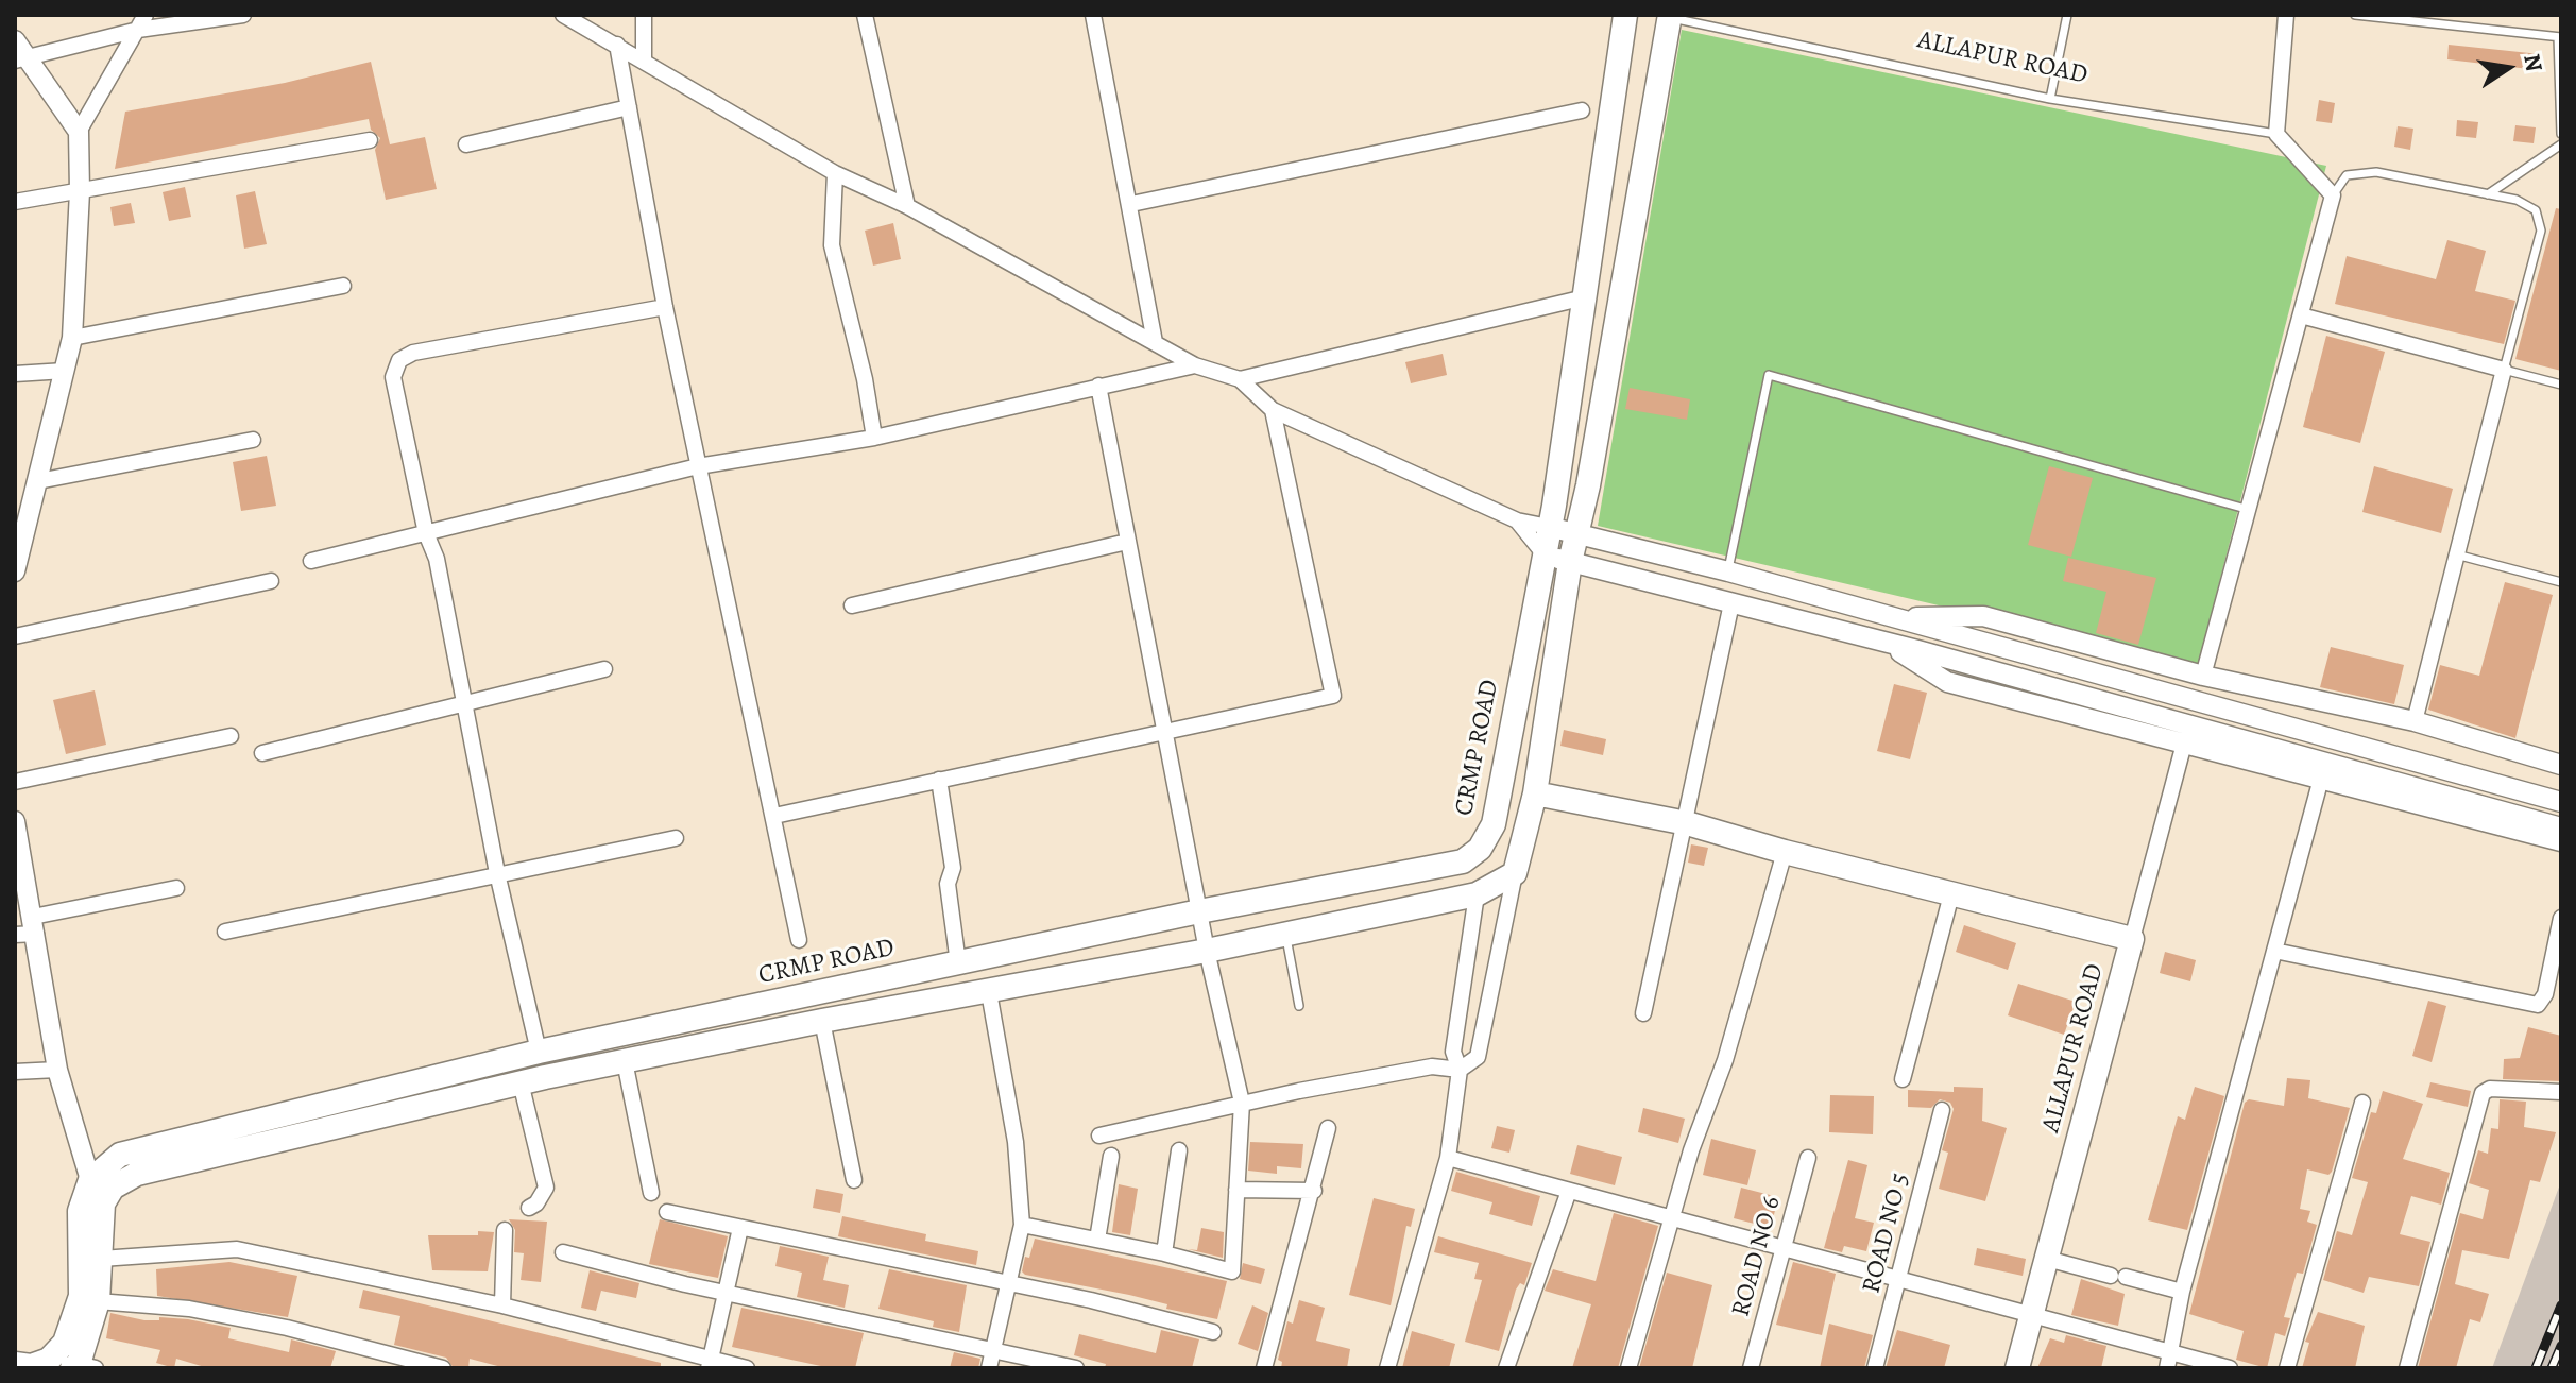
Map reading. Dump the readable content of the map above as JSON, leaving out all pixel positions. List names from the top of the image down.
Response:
{
  "streets": {
    "main road": ["ALLAPUR ROAD", "CRMP ROAD"],
    "street": ["ROAD NO 5", "ROAD NO 6"]
  },
  "north": "right"
}
